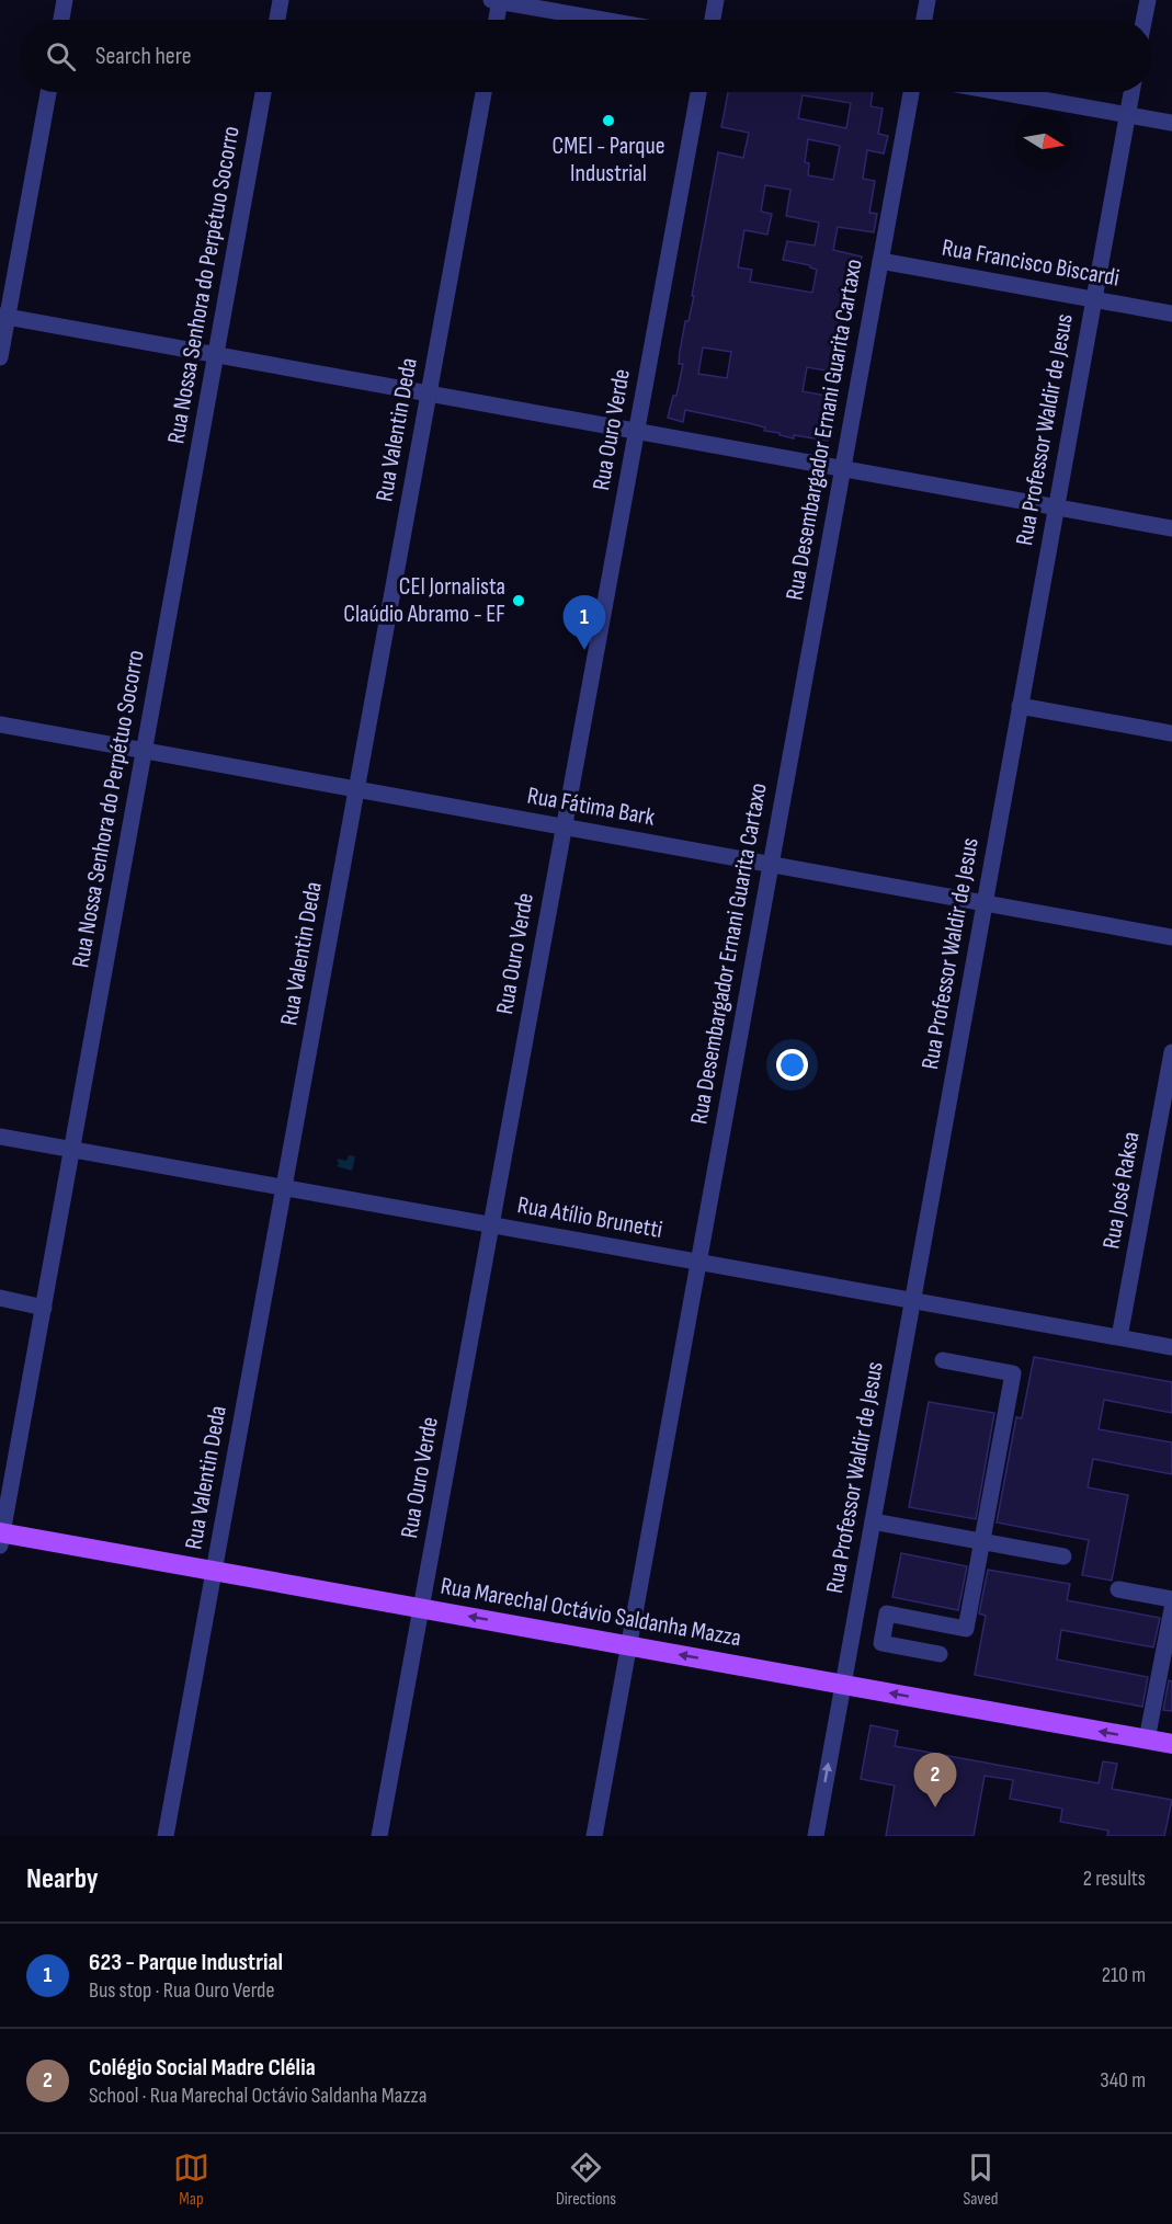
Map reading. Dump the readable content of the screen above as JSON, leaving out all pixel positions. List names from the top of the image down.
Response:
{
  "streets": {
    "main road": ["Rua Marechal Octávio Saldanha Mazza"],
    "street": [
      "Rua Francisco Biscardi",
      "Rua Nossa Senhora do Perpétuo Socorro",
      "Rua Valentin Deda",
      "Rua Ouro Verde",
      "Rua Desembargador Ernani Guarita Cartaxo",
      "Rua Professor Waldir de Jesus",
      "Rua Fátima Bark",
      "Rua José Raksa",
      "Rua Atílio Brunetti"
    ]
  },
  "crossings": [
    ["Rua Francisco Biscardi", "Rua Desembargador Ernani Guarita Cartaxo"],
    ["Rua Francisco Biscardi", "Rua Professor Waldir de Jesus"],
    ["Rua Nossa Senhora do Perpétuo Socorro", "Rua Fátima Bark"],
    ["Rua Nossa Senhora do Perpétuo Socorro", "Rua Atílio Brunetti"],
    ["Rua Nossa Senhora do Perpétuo Socorro", "Rua Marechal Octávio Saldanha Mazza"],
    ["Rua Valentin Deda", "Rua Fátima Bark"],
    ["Rua Valentin Deda", "Rua Atílio Brunetti"],
    ["Rua Valentin Deda", "Rua Marechal Octávio Saldanha Mazza"],
    ["Rua Ouro Verde", "Rua Fátima Bark"],
    ["Rua Ouro Verde", "Rua Atílio Brunetti"],
    ["Rua Ouro Verde", "Rua Marechal Octávio Saldanha Mazza"],
    ["Rua Desembargador Ernani Guarita Cartaxo", "Rua Fátima Bark"],
    ["Rua Desembargador Ernani Guarita Cartaxo", "Rua Atílio Brunetti"],
    ["Rua Desembargador Ernani Guarita Cartaxo", "Rua Marechal Octávio Saldanha Mazza"],
    ["Rua Professor Waldir de Jesus", "Rua Fátima Bark"],
    ["Rua Professor Waldir de Jesus", "Rua Atílio Brunetti"],
    ["Rua Professor Waldir de Jesus", "Rua Marechal Octávio Saldanha Mazza"],
    ["Rua José Raksa", "Rua Atílio Brunetti"]
  ],
  "one_way": ["Rua Marechal Octávio Saldanha Mazza"],
  "places": ["CMEI - Parque Industrial", "CEI Jornalista Claúdio Abramo - EF"],
  "north": "right",
  "page": {
    "search": "Search here",
    "pins": ["1", "2"],
    "heading": ["Nearby", "2 results"],
    "list": [
      {
        "mark": "1",
        "name": "623 - Parque Industrial",
        "note": "Bus stop · Rua Ouro Verde",
        "value": "210 m"
      },
      {
        "mark": "2",
        "name": "Colégio Social Madre Clélia",
        "note": "School · Rua Marechal Octávio Saldanha Mazza",
        "value": "340 m"
      }
    ],
    "nav": ["Map", "Directions", "Saved"]
  }
}
